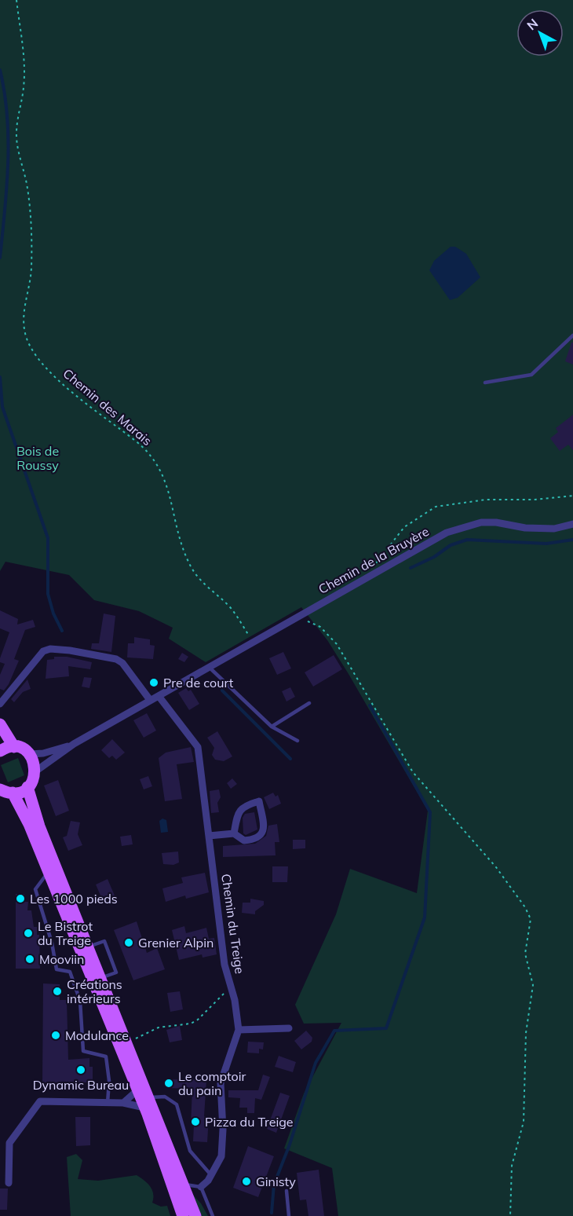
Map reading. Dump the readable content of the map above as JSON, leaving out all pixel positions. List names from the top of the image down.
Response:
{
  "streets": {
    "street": ["Chemin de la Bruyère", "Chemin du Treige"],
    "path": ["Chemin des Marais"]
  },
  "crossings": [
    ["Chemin des Marais", "Chemin de la Bruyère"],
    ["Chemin de la Bruyère", "Chemin du Treige"]
  ],
  "parks": ["Bois de Roussy"],
  "places": [
    "Pre de court",
    "Les 1000 pieds",
    "Le Bistrot du Treige",
    "Grenier Alpin",
    "Mooviin",
    "Créations intérieurs",
    "Modulance",
    "Dynamic Bureau",
    "Le comptoir du pain",
    "Pizza du Treige",
    "Ginisty"
  ],
  "north": "top left"
}
